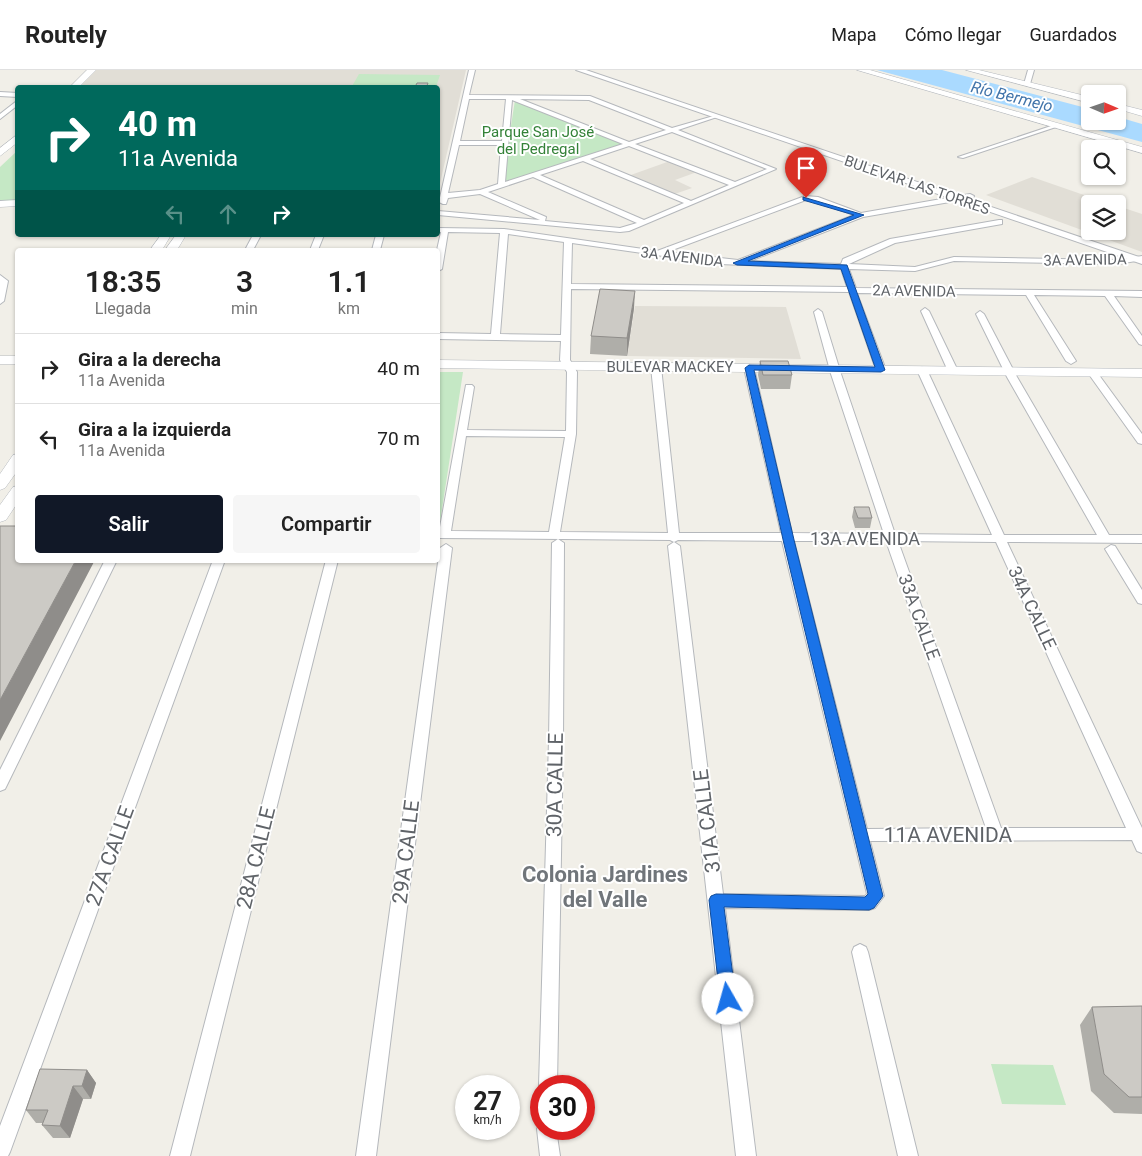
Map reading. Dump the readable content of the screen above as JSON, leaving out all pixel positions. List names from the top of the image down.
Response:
{
  "streets": {
    "main road": ["BULEVAR MACKEY"],
    "street": [
      "BULEVAR LAS TORRES",
      "3A AVENIDA",
      "2A AVENIDA",
      "13A AVENIDA",
      "34A CALLE",
      "33A CALLE",
      "30A CALLE",
      "31A CALLE",
      "11A AVENIDA",
      "29A CALLE",
      "27A CALLE",
      "28A CALLE"
    ]
  },
  "crossings": [
    ["BULEVAR LAS TORRES", "3A AVENIDA"],
    ["3A AVENIDA", "30A CALLE"],
    ["2A AVENIDA", "30A CALLE"],
    ["BULEVAR MACKEY", "34A CALLE"],
    ["BULEVAR MACKEY", "33A CALLE"],
    ["BULEVAR MACKEY", "30A CALLE"],
    ["BULEVAR MACKEY", "31A CALLE"],
    ["13A AVENIDA", "34A CALLE"],
    ["13A AVENIDA", "33A CALLE"],
    ["13A AVENIDA", "30A CALLE"],
    ["13A AVENIDA", "31A CALLE"],
    ["13A AVENIDA", "29A CALLE"],
    ["34A CALLE", "11A AVENIDA"],
    ["33A CALLE", "11A AVENIDA"],
    ["31A CALLE", "11A AVENIDA"]
  ],
  "districts": ["Colonia Jardines del Valle"],
  "water": ["Río Bermejo"],
  "parks": ["Parque San José del Pedregal"],
  "north": "right",
  "page": {
    "header": "Routely",
    "nav": ["Mapa", "Cómo llegar", "Guardados"],
    "turn": ["40 m", "11a Avenida"],
    "eta": [
      "18:35",
      "Llegada",
      "3",
      "min",
      "1.1",
      "km"
    ],
    "list": [
      {
        "name": "Gira a la derecha",
        "note": "11a Avenida",
        "value": "40 m"
      },
      {
        "name": "Gira a la izquierda",
        "note": "11a Avenida",
        "value": "70 m"
      }
    ],
    "buttons": ["Salir", "Compartir"],
    "speed": "27 km/h",
    "limit": "30"
  }
}
